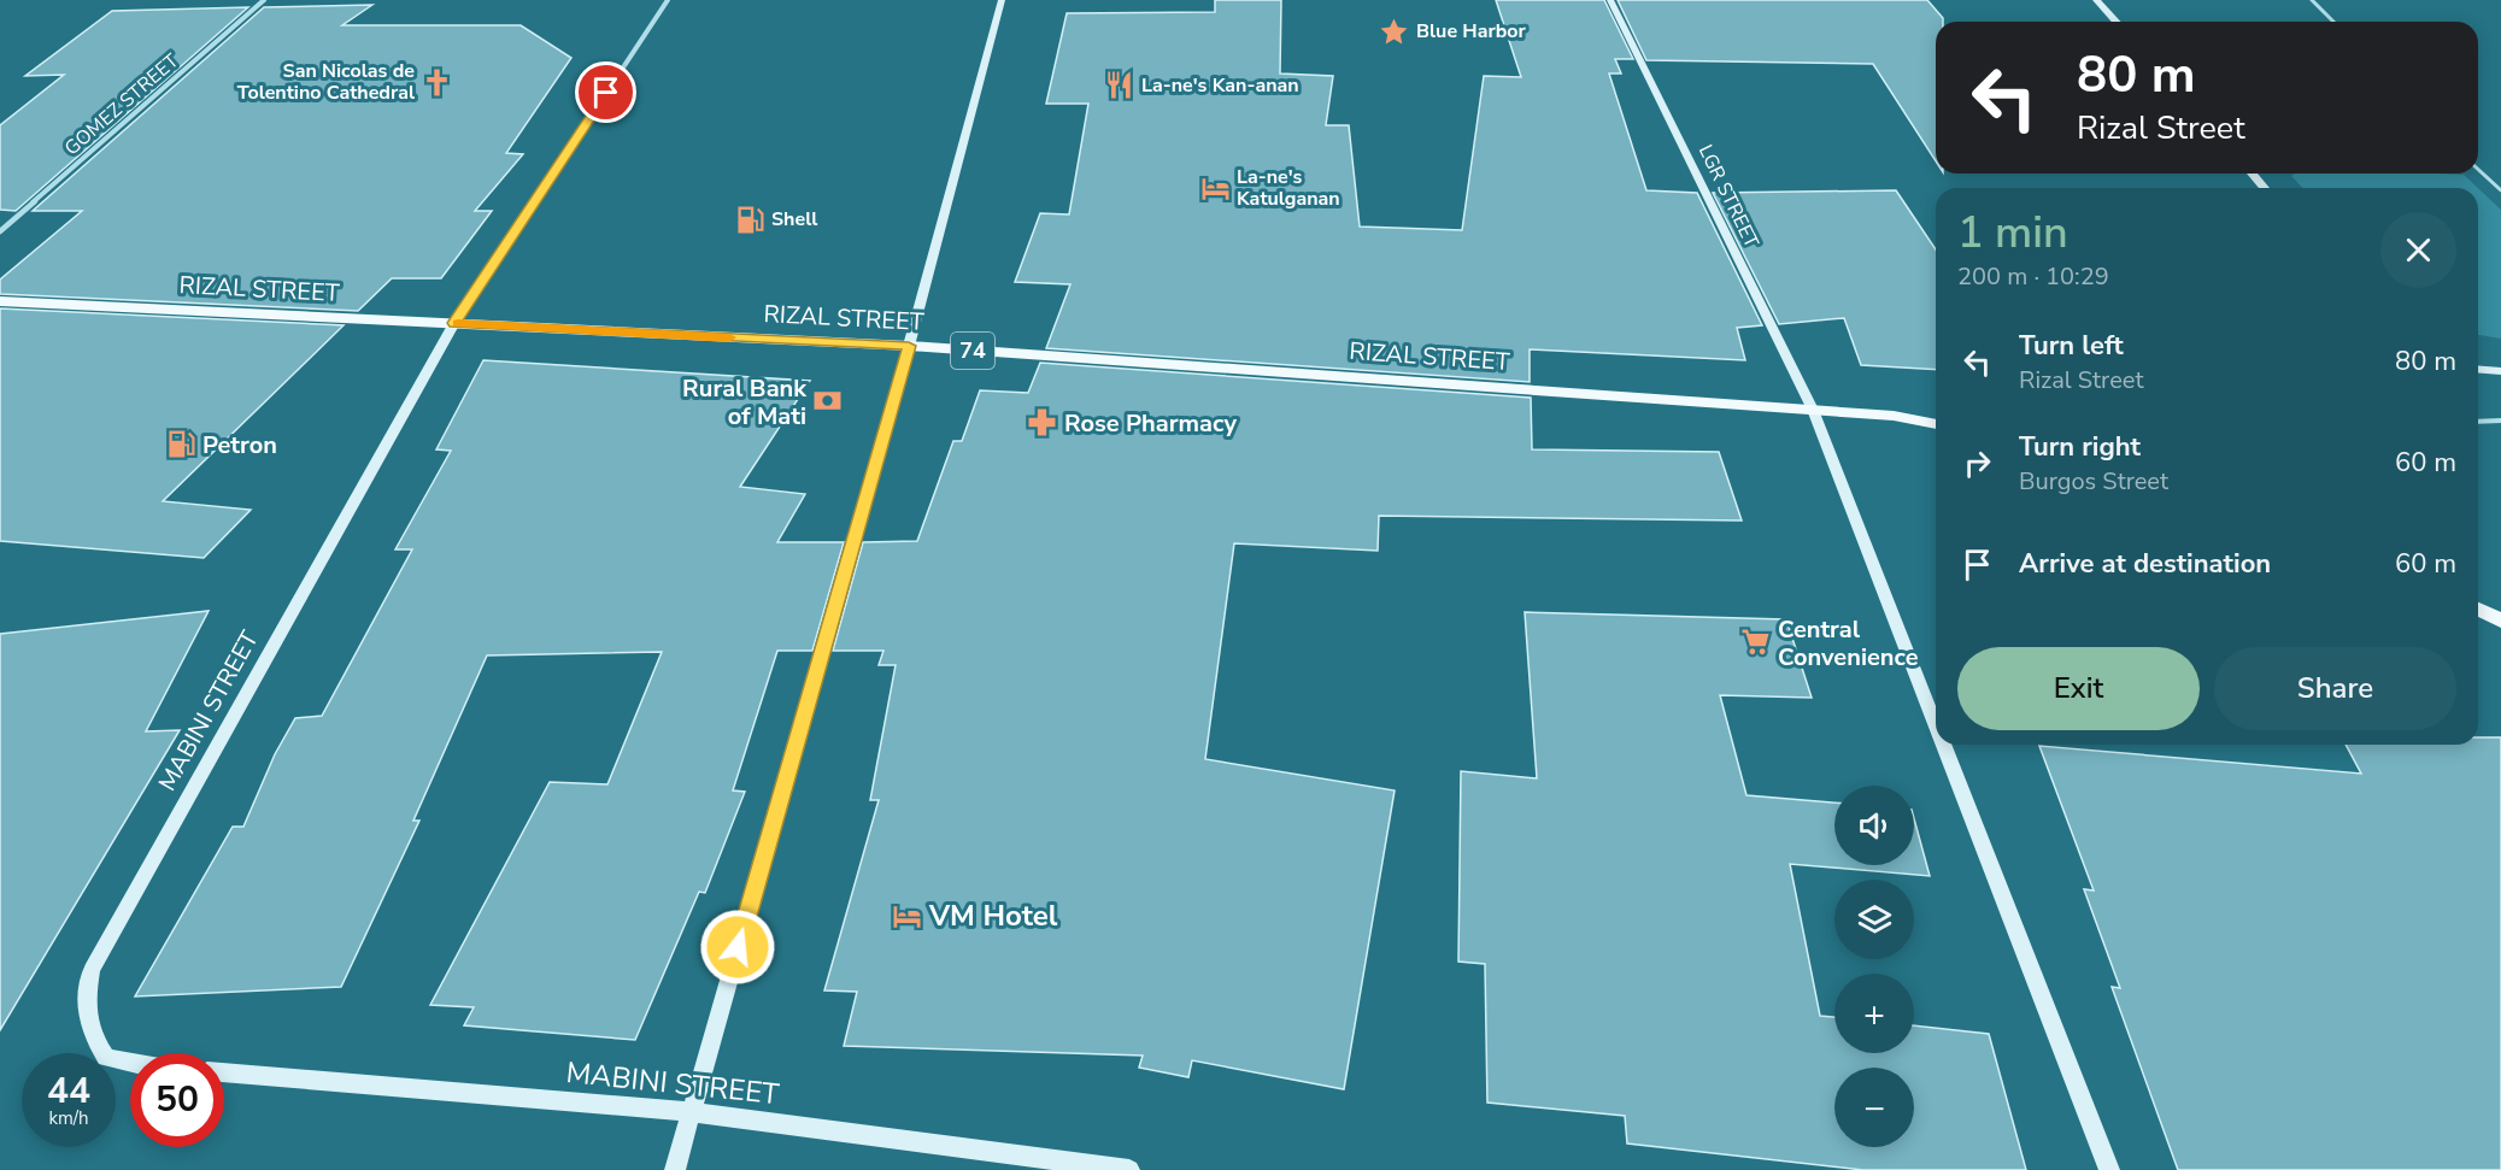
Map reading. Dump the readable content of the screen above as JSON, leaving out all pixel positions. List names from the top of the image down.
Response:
{
  "streets": {
    "main road": ["RIZAL STREET", "74"],
    "street": ["GOMEZ STREET", "LGR STREET", "MABINI STREET"]
  },
  "crossings": [
    ["LGR STREET", "RIZAL STREET"],
    ["RIZAL STREET", "MABINI STREET"]
  ],
  "places": {
    "place": ["Blue Harbor"],
    "church": ["San Nicolas de Tolentino Cathedral"],
    "restaurant": ["La-ne's Kan-anan"],
    "hotel": ["La-ne's Katulganan", "VM Hotel"],
    "fuel station": ["Shell", "Petron"],
    "bank": ["Rural Bank of Mati"],
    "pharmacy": ["Rose Pharmacy"],
    "supermarket": ["Central Convenience"]
  },
  "page": {
    "turn": ["80 m", "Rizal Street"],
    "heading": ["1 min", "200 m · 10:29"],
    "list": [
      {
        "name": "Turn left",
        "note": "Rizal Street",
        "value": "80 m"
      },
      {
        "name": "Turn right",
        "note": "Burgos Street",
        "value": "60 m"
      },
      {
        "name": "Arrive at destination",
        "value": "60 m"
      }
    ],
    "buttons": ["Exit", "Share"],
    "map_buttons": ["+", "−"],
    "speed": "44 km/h",
    "limit": "50"
  }
}
